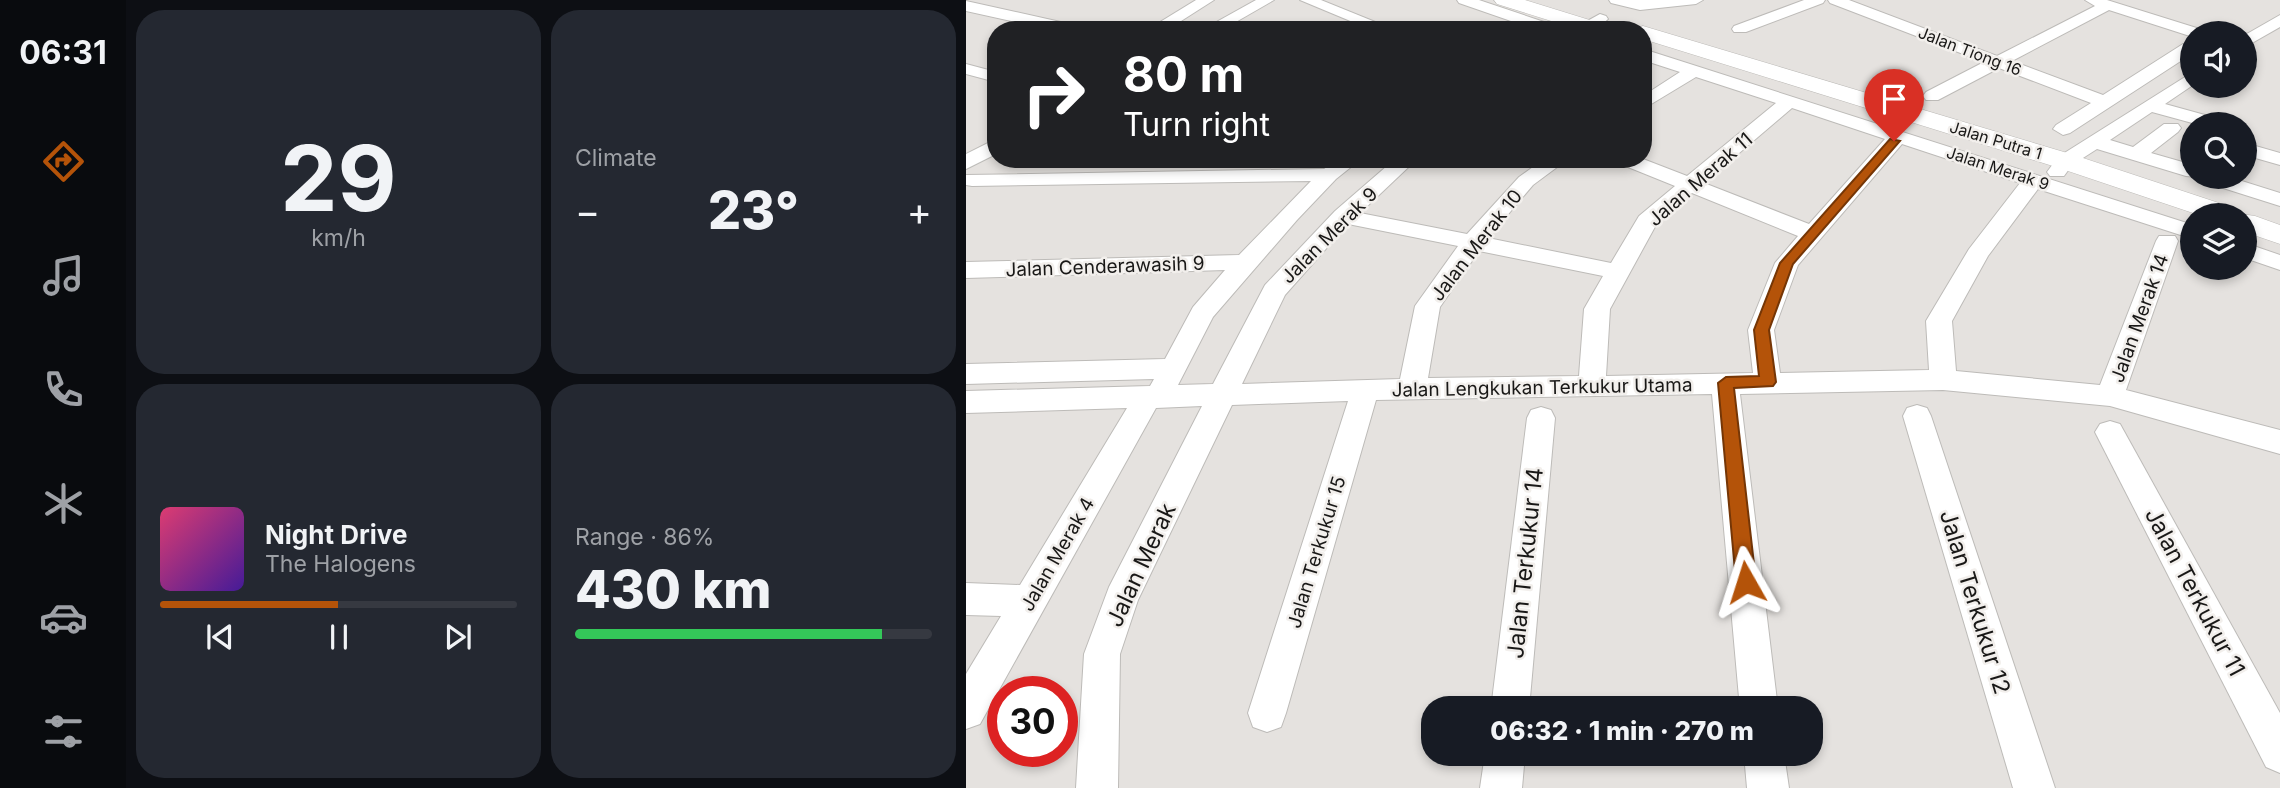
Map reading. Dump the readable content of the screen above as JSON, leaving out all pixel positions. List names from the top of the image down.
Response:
{
  "streets": {
    "main road": ["Jalan Putra 1"],
    "street": [
      "Jalan Tiong 16",
      "Jalan Merak 9",
      "Jalan Merak 11",
      "Jalan Merak 10",
      "Jalan Cenderawasih 9",
      "Jalan Merak 14",
      "Jalan Lengkukan Terkukur Utama",
      "Jalan Terkukur 15",
      "Jalan Merak 4",
      "Jalan Terkukur 14",
      "Jalan Merak",
      "Jalan Terkukur 11",
      "Jalan Terkukur 12"
    ]
  },
  "crossings": [
    ["Jalan Putra 1", "Jalan Merak 9"],
    ["Jalan Merak 9", "Jalan Merak 11"],
    ["Jalan Merak 9", "Jalan Lengkukan Terkukur Utama"],
    ["Jalan Merak 9", "Jalan Merak"],
    ["Jalan Merak 11", "Jalan Lengkukan Terkukur Utama"],
    ["Jalan Merak 10", "Jalan Lengkukan Terkukur Utama"],
    ["Jalan Cenderawasih 9", "Jalan Merak 4"],
    ["Jalan Merak 14", "Jalan Lengkukan Terkukur Utama"],
    ["Jalan Lengkukan Terkukur Utama", "Jalan Terkukur 15"],
    ["Jalan Lengkukan Terkukur Utama", "Jalan Merak 4"],
    ["Jalan Lengkukan Terkukur Utama", "Jalan Merak"]
  ],
  "page": {
    "tabs": "06:31",
    "tile": [
      ["29", "km/h"],
      "Climate",
      ["Range · 86%", "430 km"]
    ],
    "turn": ["80 m", "Turn right"],
    "heat": ["−", "23°", "+"],
    "song": ["Night Drive", "The Halogens"],
    "limit": "30",
    "trip": "06:32 · 1 min · 270 m"
  }
}
